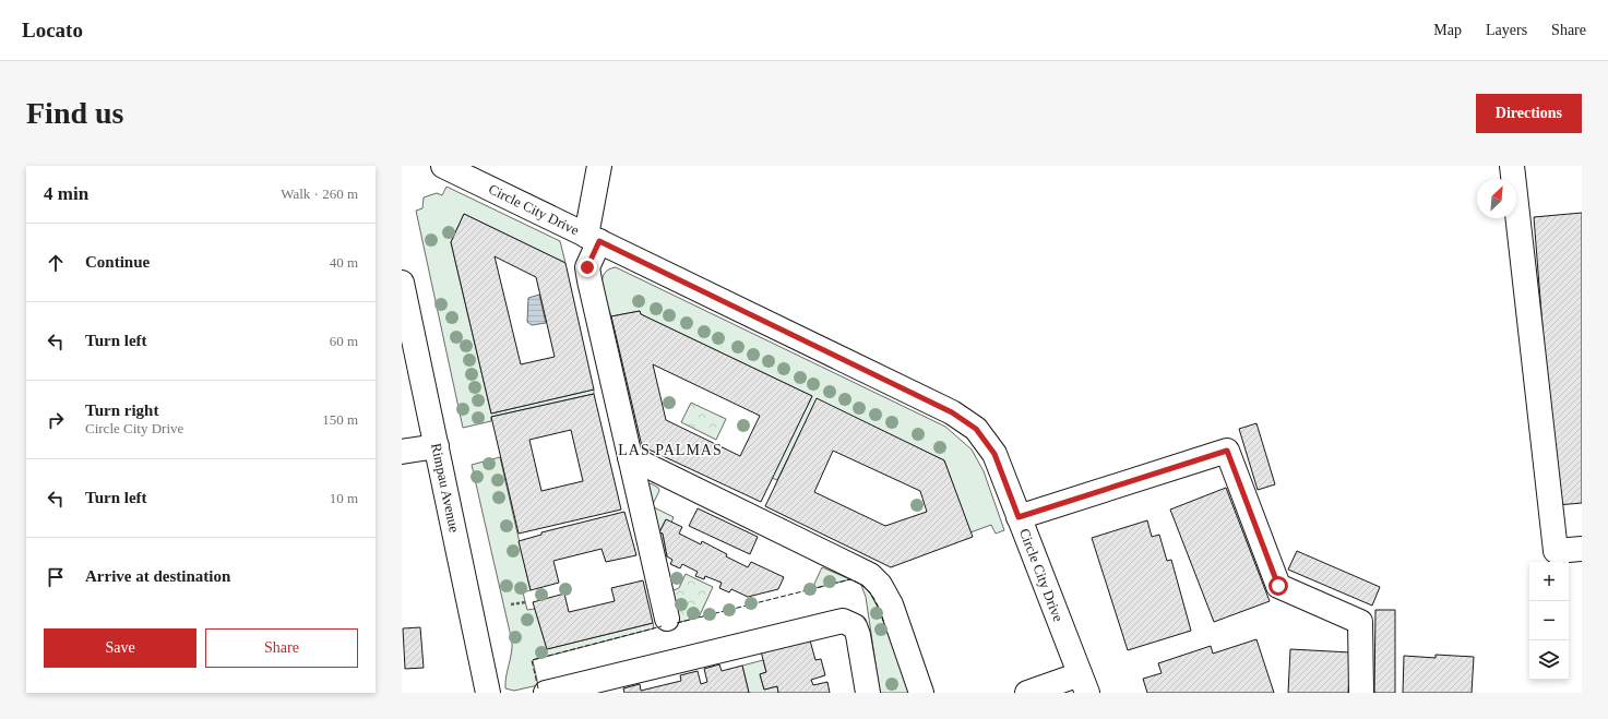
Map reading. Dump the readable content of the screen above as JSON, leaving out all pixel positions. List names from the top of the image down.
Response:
{
  "streets": {
    "street": ["Circle City Drive", "Rimpau Avenue"]
  },
  "districts": ["LAS PALMAS"],
  "north": "top right",
  "page": {
    "header": "Locato",
    "nav": ["Map", "Layers", "Share"],
    "buttons": [
      "Directions",
      ["Save", "Share"]
    ],
    "title": "Find us",
    "heading": ["4 min", "Walk · 260 m"],
    "list": [
      ["Continue", "40 m"],
      ["Turn left", "60 m"],
      ["Turn right", "Circle City Drive", "150 m"],
      ["Turn left", "10 m"],
      "Arrive at destination"
    ],
    "map_buttons": ["+", "−"]
  }
}
